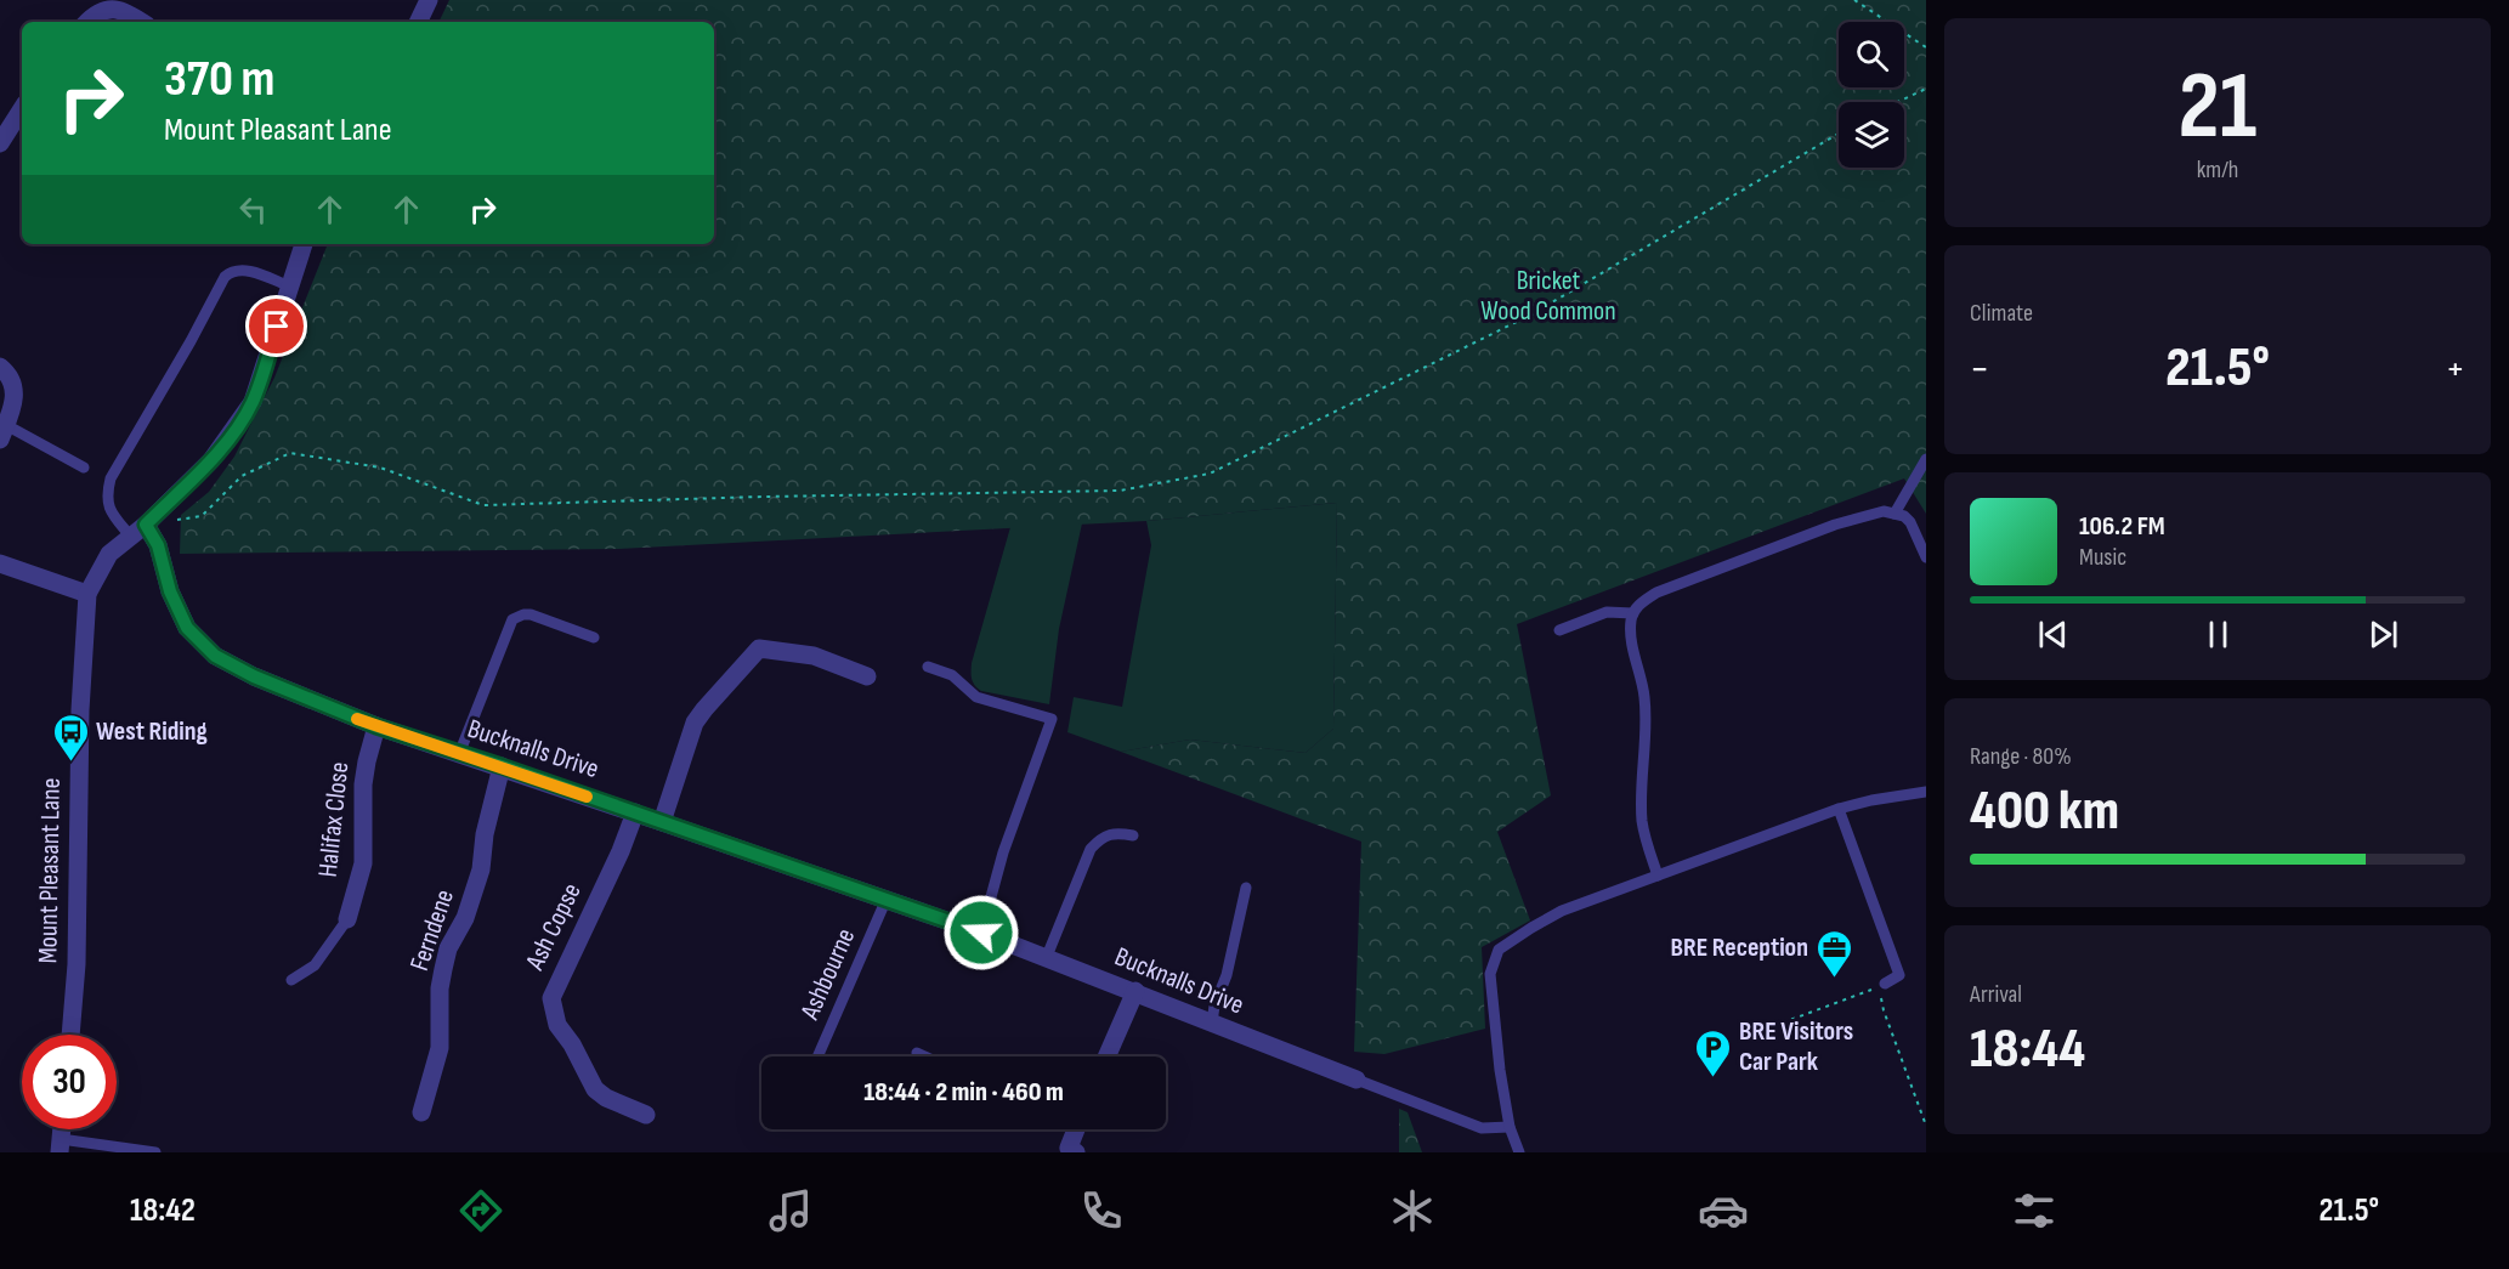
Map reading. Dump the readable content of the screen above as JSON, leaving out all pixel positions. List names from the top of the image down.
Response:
{
  "streets": {
    "street": [
      "Bucknalls Drive",
      "Halifax Close",
      "Mount Pleasant Lane",
      "Ash Copse",
      "Ferndene"
    ],
    "lane": ["Ashbourne"]
  },
  "crossings": [
    ["Bucknalls Drive", "Halifax Close"],
    ["Bucknalls Drive", "Mount Pleasant Lane"],
    ["Bucknalls Drive", "Ash Copse"],
    ["Bucknalls Drive", "Ferndene"],
    ["Bucknalls Drive", "Ashbourne"]
  ],
  "parks": ["Bricket Wood Common"],
  "places": {
    "bus stop": ["West Riding"],
    "office": ["BRE Reception"],
    "parking": ["BRE Visitors Car Park"]
  },
  "page": {
    "tile": [
      ["21", "km/h"],
      "Climate",
      ["Range · 80%", "400 km"],
      ["Arrival", "18:44"]
    ],
    "turn": ["370 m", "Mount Pleasant Lane"],
    "heat": ["−", "21.5°", "+"],
    "song": ["106.2 FM", "Music"],
    "limit": "30",
    "trip": "18:44 · 2 min · 460 m",
    "tabs": ["18:42", "21.5°"]
  }
}
